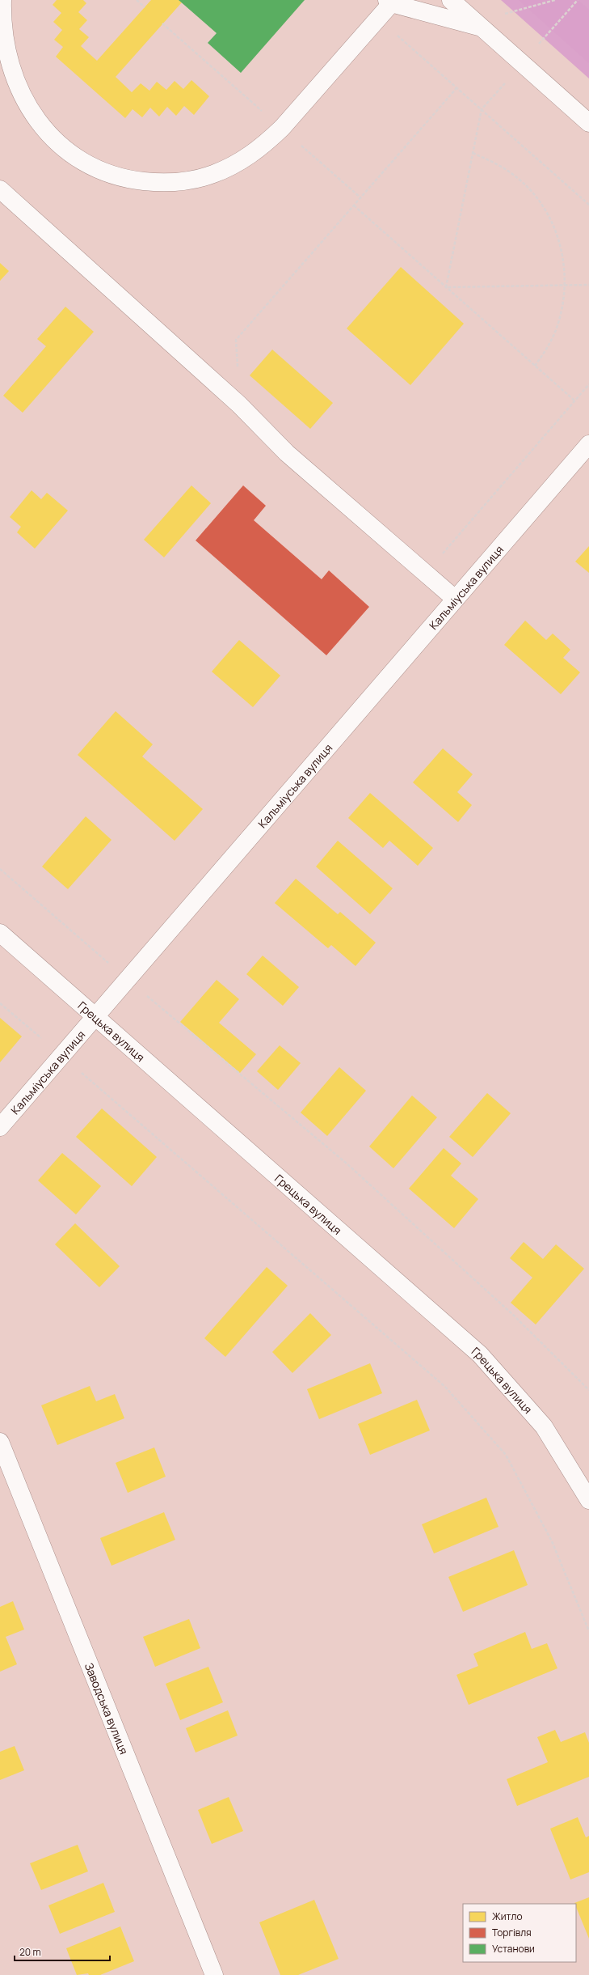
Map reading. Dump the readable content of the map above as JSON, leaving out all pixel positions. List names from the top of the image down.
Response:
{
  "streets": {
    "street": ["Кальміуська вулиця", "Грецька вулиця", "Заводська вулиця"]
  },
  "crossings": [
    ["Кальміуська вулиця", "Грецька вулиця"]
  ],
  "legend": ["Житло", "Торгівля", "Установи"],
  "scale_bar": "20 m"
}
